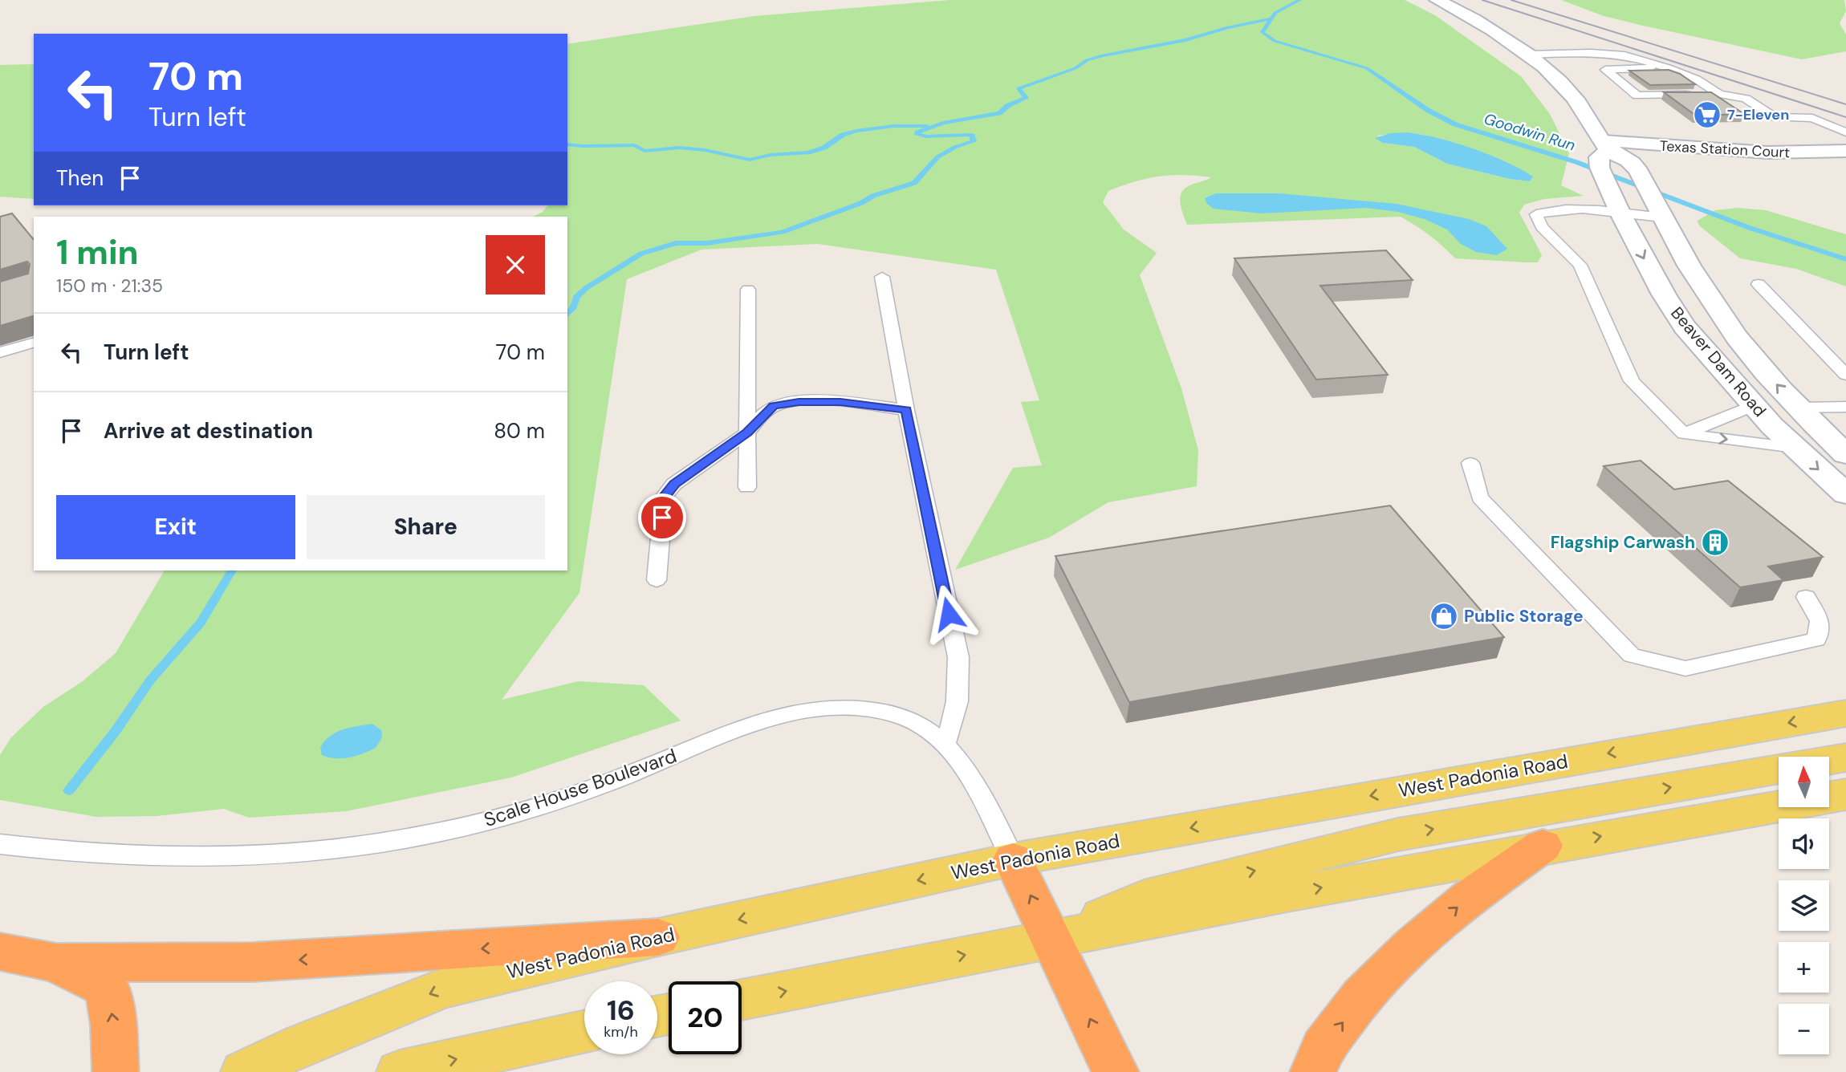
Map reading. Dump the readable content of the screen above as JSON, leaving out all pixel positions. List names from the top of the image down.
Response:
{
  "streets": {
    "main road": ["Texas Station Court", "Beaver Dam Road", "West Padonia Road"],
    "lane": ["Scale House Boulevard"]
  },
  "crossings": [
    ["Texas Station Court", "Beaver Dam Road"],
    ["West Padonia Road", "Scale House Boulevard"]
  ],
  "water": ["Goodwin Run"],
  "places": {
    "supermarket": ["7-Eleven"],
    "building": ["Flagship Carwash"],
    "shop": ["Public Storage"]
  },
  "north": "top",
  "page": {
    "turn": ["70 m", "Turn left"],
    "then": "Then",
    "heading": ["1 min", "150 m · 21:35"],
    "list": [
      {
        "name": "Turn left",
        "value": "70 m"
      },
      {
        "name": "Arrive at destination",
        "value": "80 m"
      }
    ],
    "buttons": ["Exit", "Share"],
    "map_buttons": ["+", "−"],
    "speed": "16 km/h",
    "limit": "20"
  }
}
